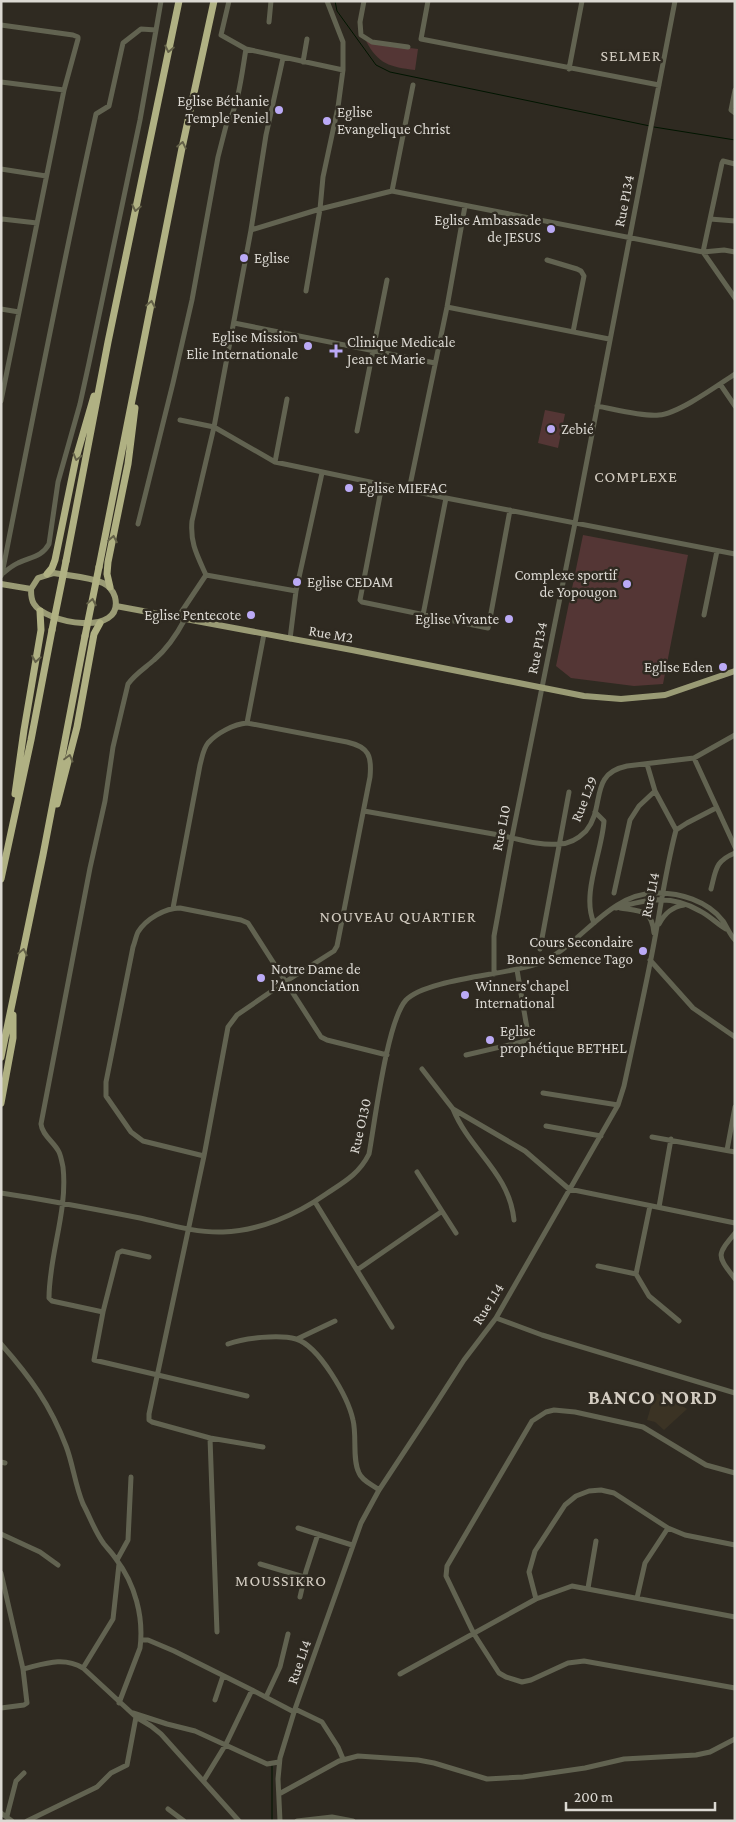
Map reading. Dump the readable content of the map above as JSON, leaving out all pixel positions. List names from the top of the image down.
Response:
{
  "streets": {
    "main road": ["Rue M2"],
    "street": [
      "Rue P134",
      "Rue L29",
      "Rue L10",
      "Rue L14",
      "Rue O130"
    ]
  },
  "crossings": [
    ["Rue P134", "Rue M2"],
    ["Rue P134", "Rue L10"],
    ["Rue M2", "Rue L10"],
    ["Rue L29", "Rue L10"],
    ["Rue L10", "Rue O130"],
    ["Rue L14", "Rue O130"]
  ],
  "districts": [
    "SELMER",
    "COMPLEXE",
    "NOUVEAU QUARTIER",
    "BANCO NORD",
    "MOUSSIKRO"
  ],
  "places": {
    "other": [
      "Eglise Béthanie Temple Peniel",
      "Eglise Evangelique Christ",
      "Eglise Ambassade de JESUS",
      "Eglise",
      "Eglise Mission Elie Internationale",
      "Zebié",
      "Eglise MIEFAC",
      "Eglise CEDAM",
      "Complexe sportif de Yopougon",
      "Eglise Pentecote",
      "Eglise Vivante",
      "Eglise Eden",
      "Cours Secondaire Bonne Semence Tago",
      "Notre Dame de l’Annonciation",
      "Winners'chapel International",
      "Eglise prophétique BETHEL"
    ],
    "health": ["Clinique Medicale Jean et Marie"]
  },
  "scale_bar": "200 m"
}
